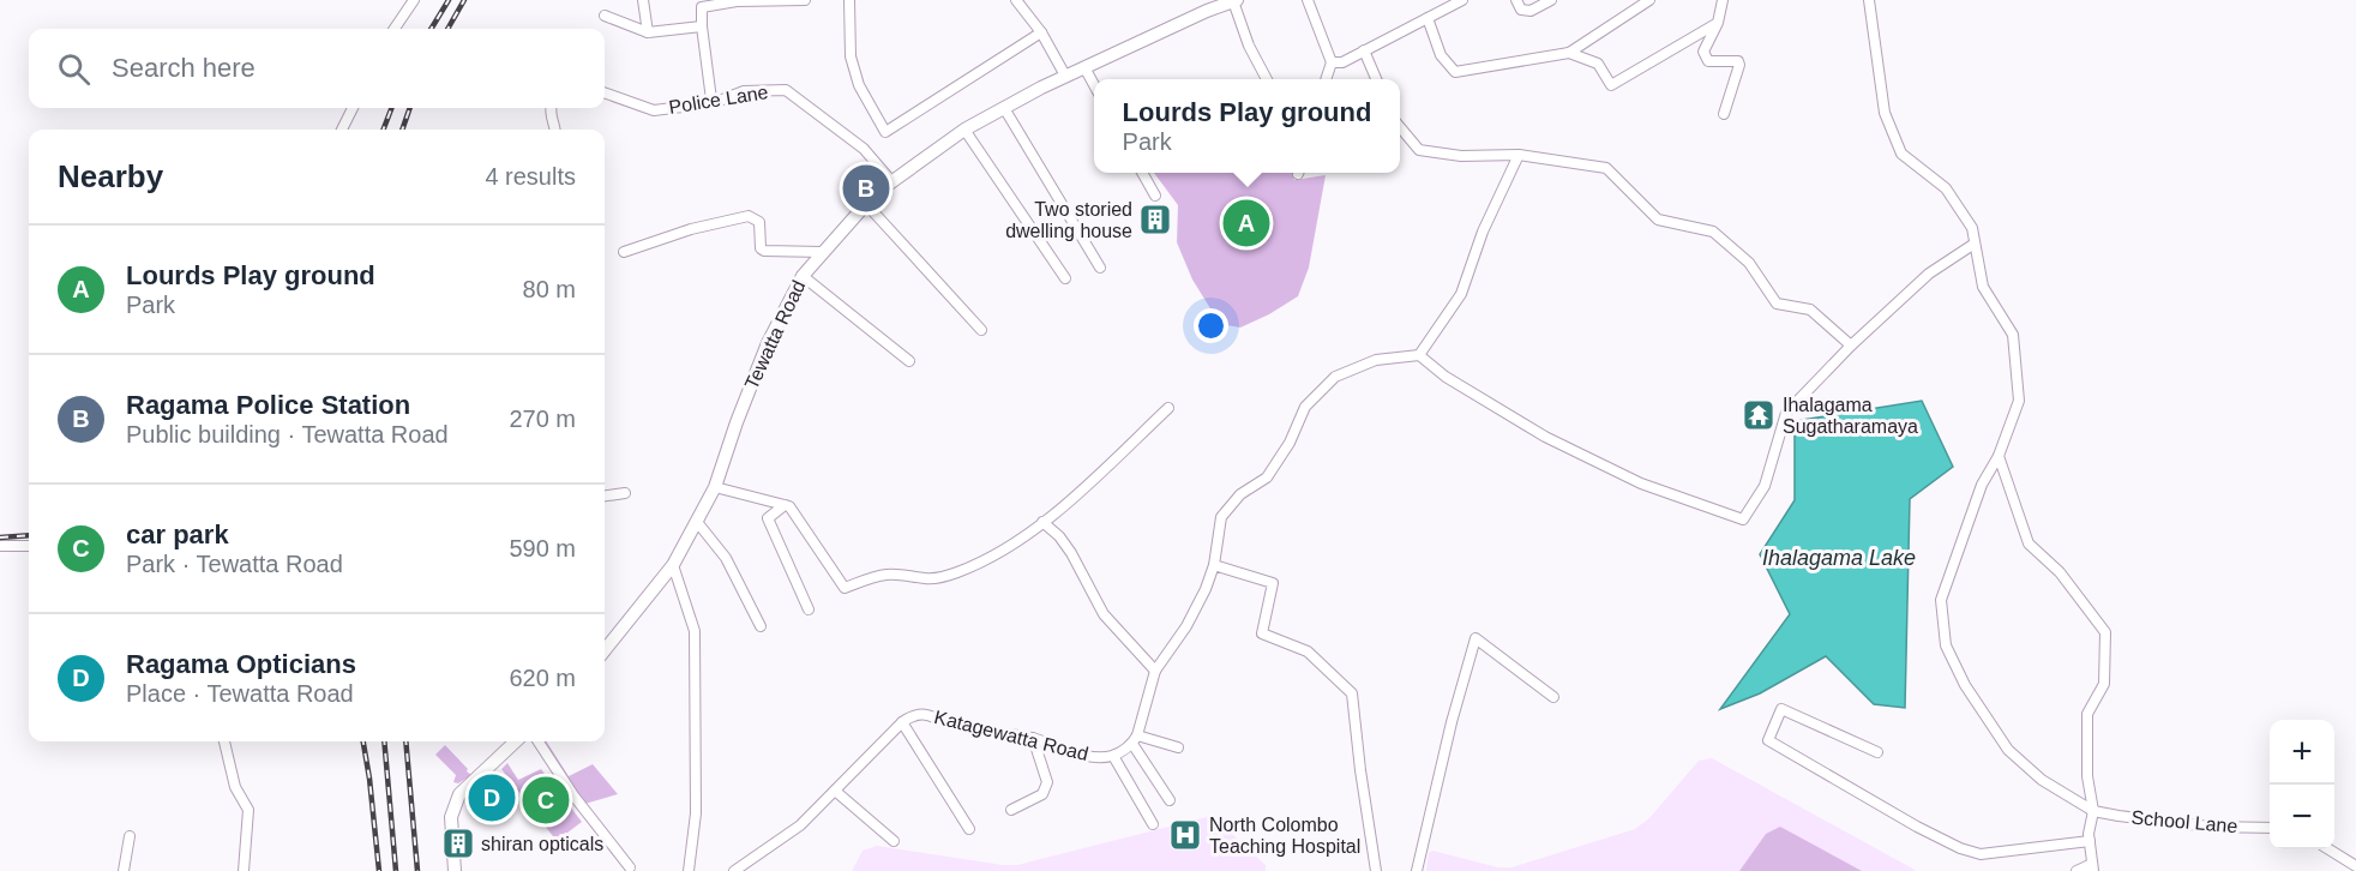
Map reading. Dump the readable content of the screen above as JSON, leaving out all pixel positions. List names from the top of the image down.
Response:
{
  "streets": {
    "main road": ["Tewatta Road"],
    "street": ["Police Lane", "Katagewatta Road", "School Lane"]
  },
  "crossings": [
    ["Police Lane", "Tewatta Road"]
  ],
  "water": ["Ihalagama Lake"],
  "places": {
    "building": ["Two storied dwelling house", "shiran opticals"],
    "temple": ["Ihalagama Sugatharamaya"],
    "hospital": ["North Colombo Teaching Hospital"]
  },
  "page": {
    "search": "Search here",
    "popup": ["Lourds Play ground", "Park"],
    "heading": ["Nearby", "4 results"],
    "pins": [
      "B",
      "A",
      "D",
      "C"
    ],
    "list": [
      {
        "mark": "A",
        "name": "Lourds Play ground",
        "note": "Park",
        "value": "80 m"
      },
      {
        "mark": "B",
        "name": "Ragama Police Station",
        "note": "Public building · Tewatta Road",
        "value": "270 m"
      },
      {
        "mark": "C",
        "name": "car park",
        "note": "Park · Tewatta Road",
        "value": "590 m"
      },
      {
        "mark": "D",
        "name": "Ragama Opticians",
        "note": "Place · Tewatta Road",
        "value": "620 m"
      }
    ],
    "map_buttons": ["+", "−"]
  }
}
